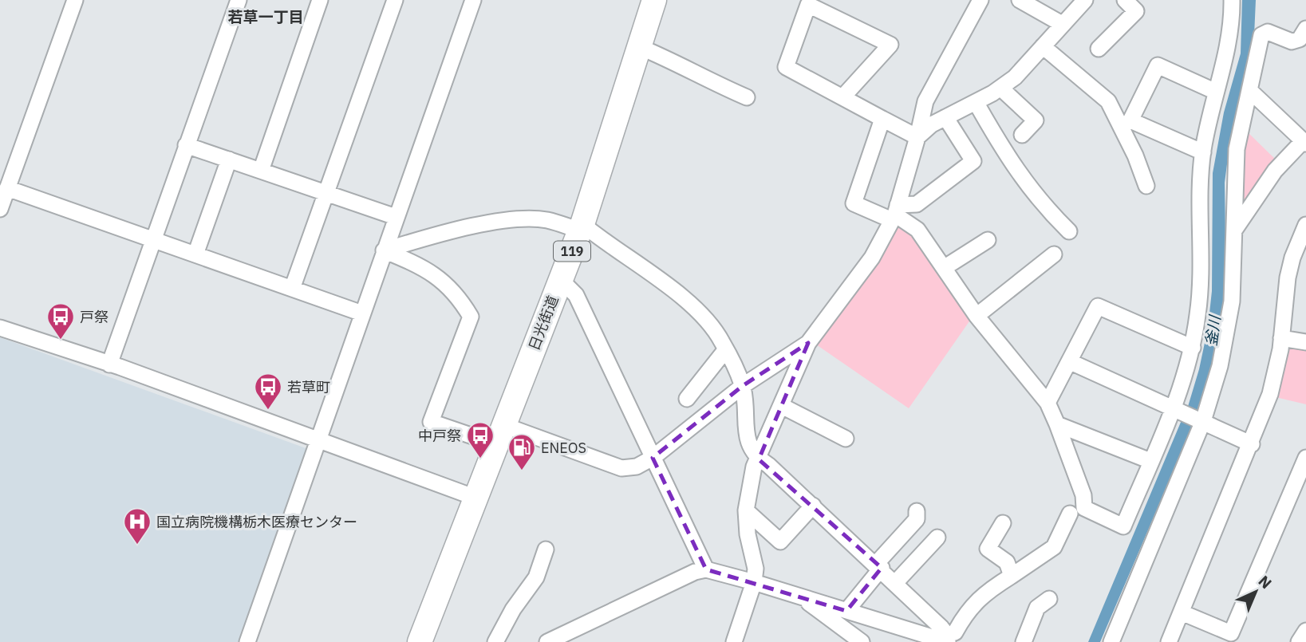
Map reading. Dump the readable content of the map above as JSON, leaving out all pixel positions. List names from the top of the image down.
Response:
{
  "streets": {
    "highway": ["119", "日光街道"]
  },
  "districts": ["若草一丁目"],
  "water": ["釜川"],
  "places": {
    "bus stop": ["戸祭", "若草町", "中戸祭"],
    "fuel station": ["ENEOS"],
    "hospital": ["国立病院機構栃木医療センター"]
  },
  "north": "top right"
}
